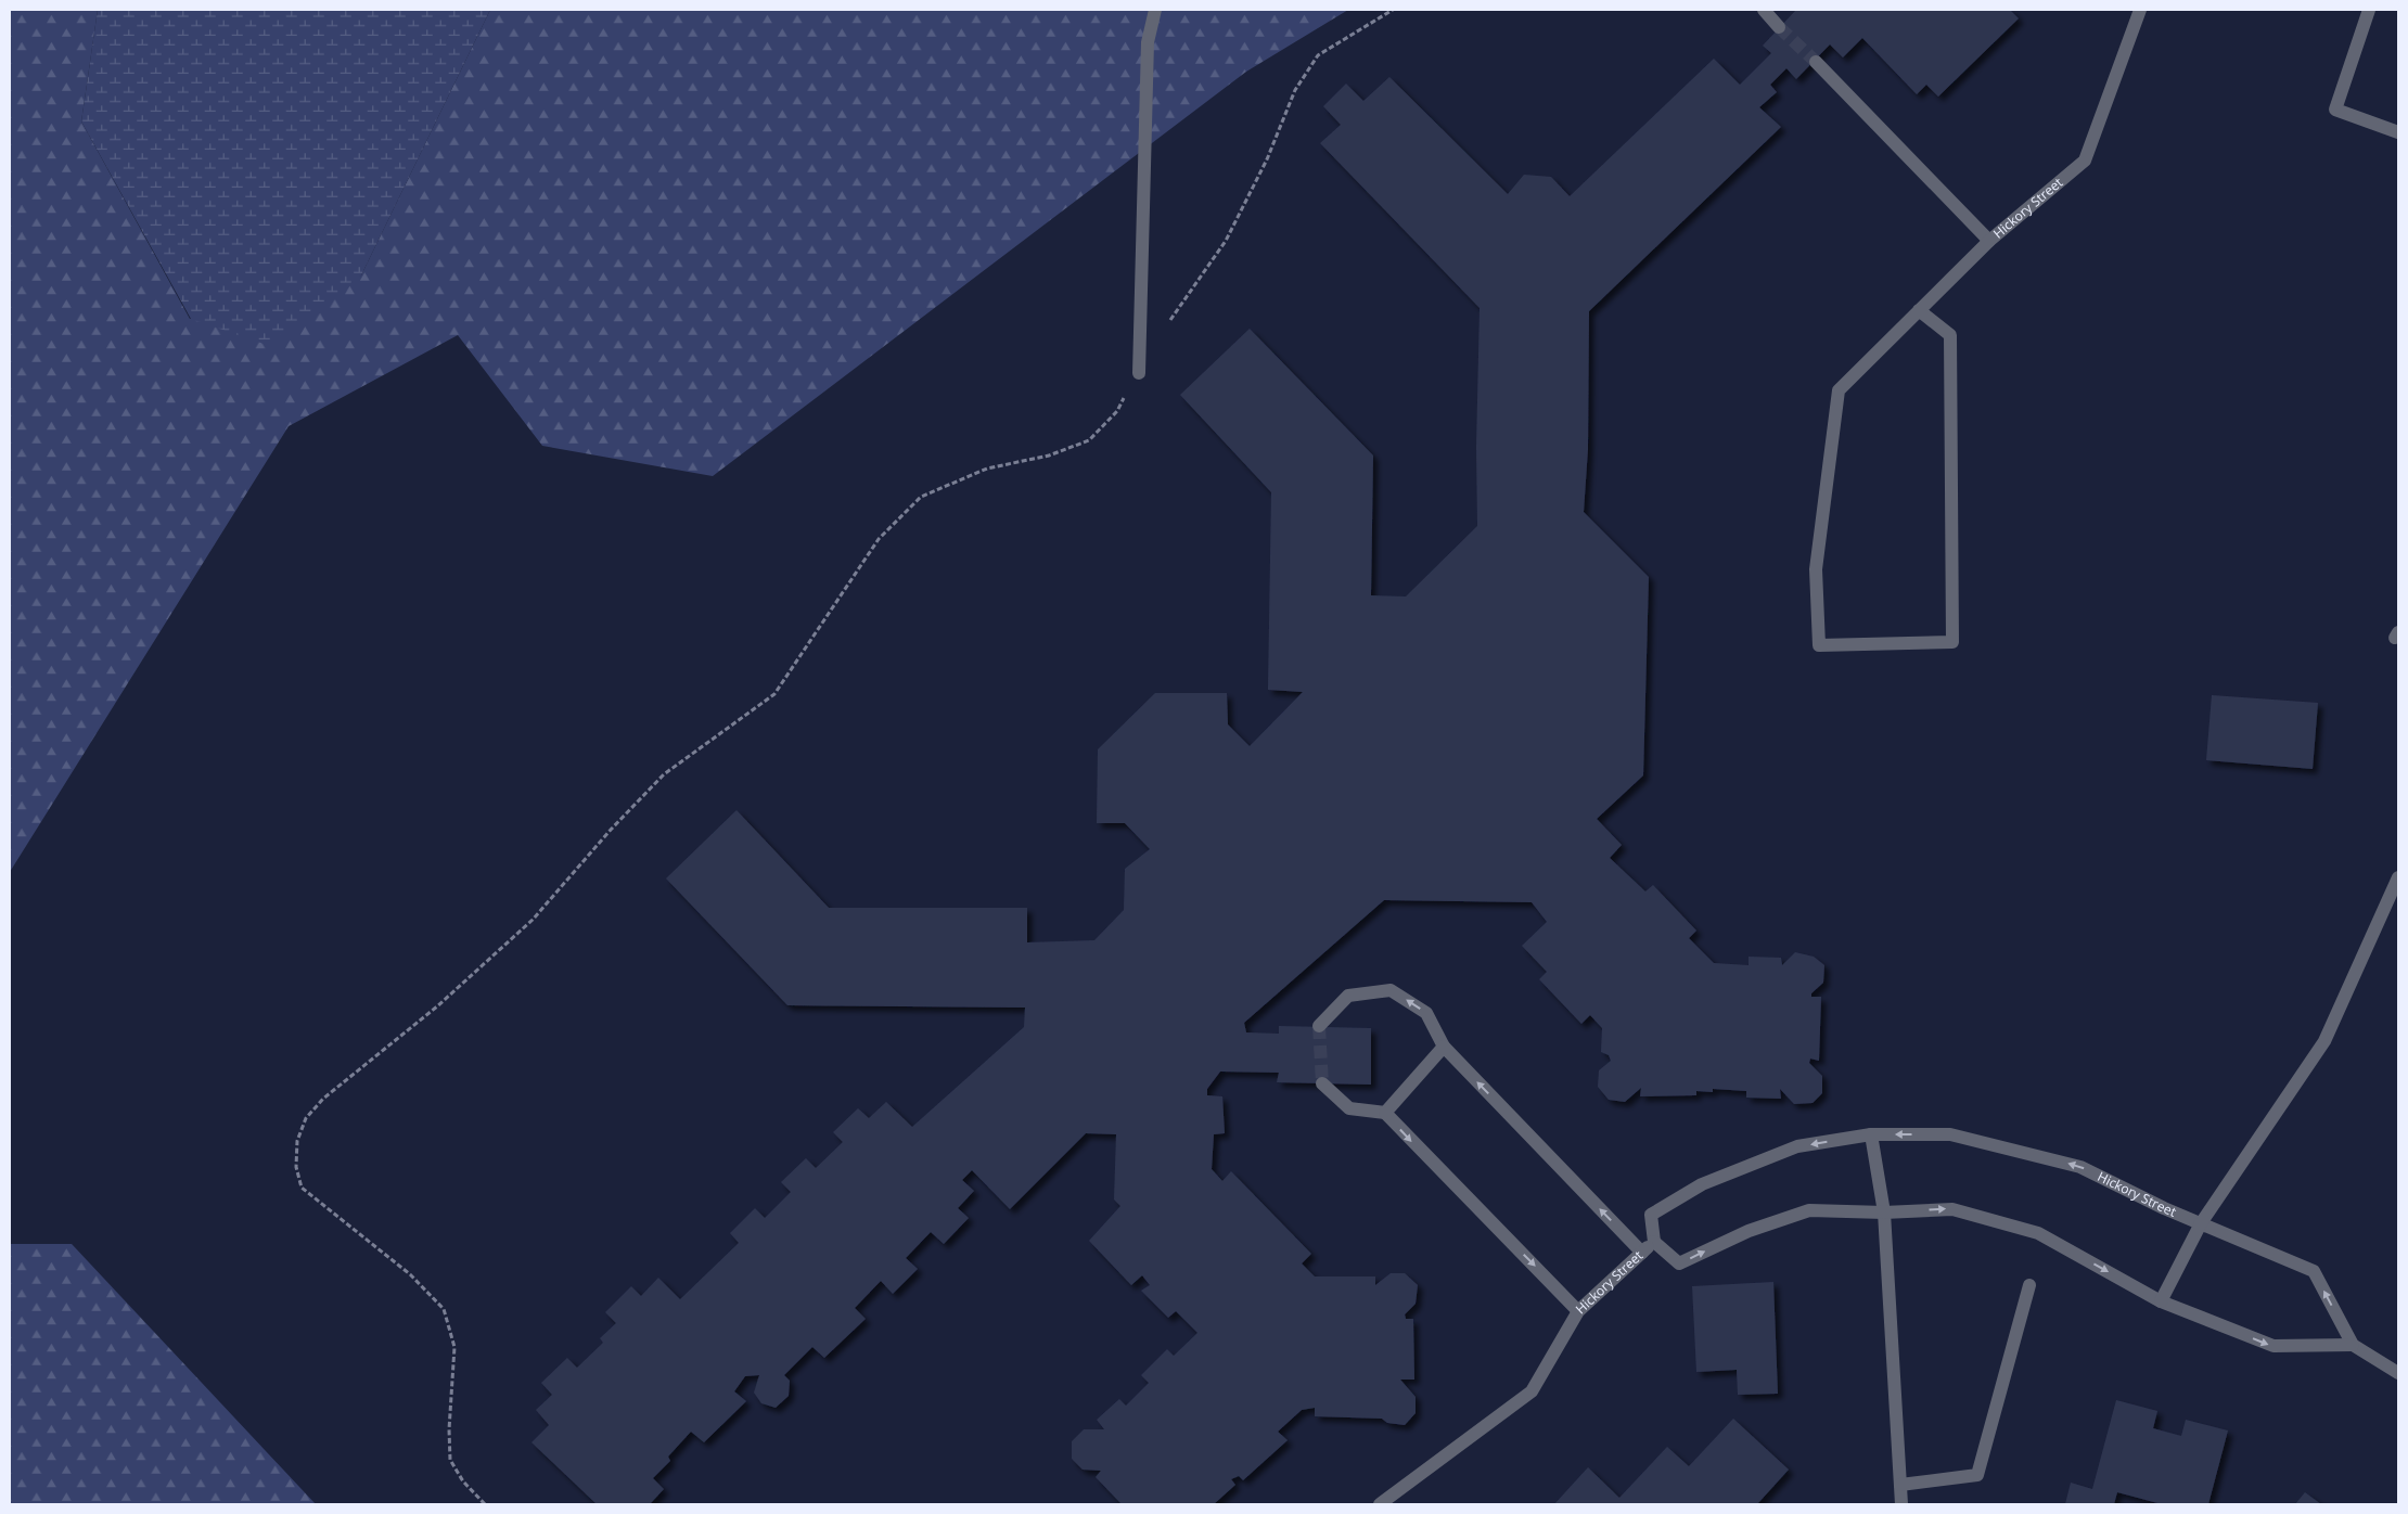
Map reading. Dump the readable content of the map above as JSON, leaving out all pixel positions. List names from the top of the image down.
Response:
{
  "streets": {
    "street": ["Hickory Street"]
  }
}
